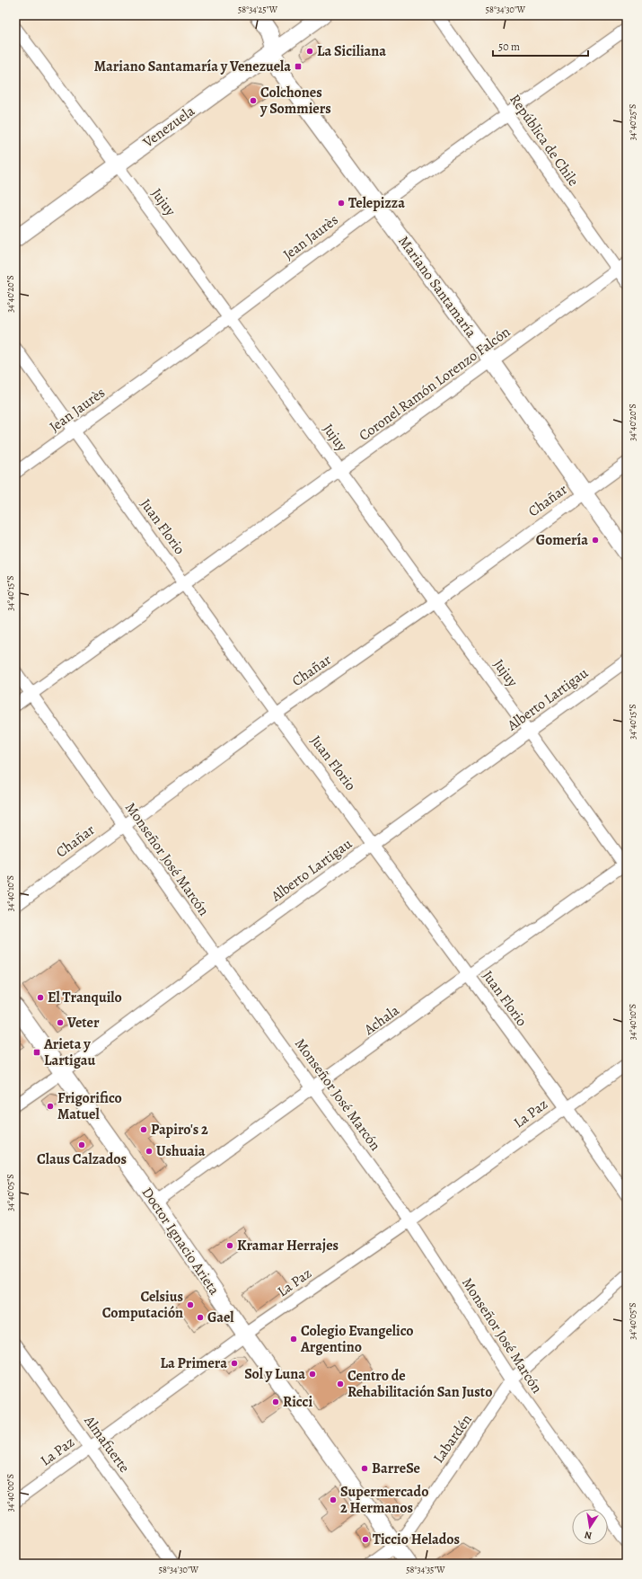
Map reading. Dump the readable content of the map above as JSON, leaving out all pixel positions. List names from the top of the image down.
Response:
{
  "streets": {
    "street": [
      "Venezuela",
      "República de Chile",
      "Jujuy",
      "Jean Jaurès",
      "Mariano Santamaría",
      "Coronel Ramón Lorenzo Falcón",
      "Chañar",
      "Juan Florio",
      "Alberto Lartigau",
      "Monseñor José Marcón",
      "Achala",
      "La Paz",
      "Doctor Ignacio Arieta",
      "Labardén",
      "Almafuerte"
    ]
  },
  "crossings": [
    ["Venezuela", "Jujuy"],
    ["Venezuela", "Mariano Santamaría"],
    ["República de Chile", "Jean Jaurès"],
    ["República de Chile", "Coronel Ramón Lorenzo Falcón"],
    ["Jujuy", "Jean Jaurès"],
    ["Jujuy", "Coronel Ramón Lorenzo Falcón"],
    ["Jujuy", "Chañar"],
    ["Jujuy", "Alberto Lartigau"],
    ["Jujuy", "Achala"],
    ["Jean Jaurès", "Mariano Santamaría"],
    ["Jean Jaurès", "Juan Florio"],
    ["Mariano Santamaría", "Coronel Ramón Lorenzo Falcón"],
    ["Mariano Santamaría", "Chañar"],
    ["Coronel Ramón Lorenzo Falcón", "Juan Florio"],
    ["Coronel Ramón Lorenzo Falcón", "Monseñor José Marcón"],
    ["Chañar", "Juan Florio"],
    ["Chañar", "Monseñor José Marcón"],
    ["Juan Florio", "Alberto Lartigau"],
    ["Juan Florio", "Achala"],
    ["Juan Florio", "La Paz"],
    ["Alberto Lartigau", "Monseñor José Marcón"],
    ["Alberto Lartigau", "Doctor Ignacio Arieta"],
    ["Monseñor José Marcón", "Achala"],
    ["Monseñor José Marcón", "La Paz"],
    ["Monseñor José Marcón", "Labardén"],
    ["Achala", "Doctor Ignacio Arieta"],
    ["La Paz", "Doctor Ignacio Arieta"],
    ["La Paz", "Almafuerte"],
    ["Doctor Ignacio Arieta", "Labardén"]
  ],
  "places": {
    "other": [
      "La Siciliana",
      "Colchones y Sommiers",
      "Telepizza",
      "Gomería",
      "El Tranquilo",
      "Veter",
      "Frigorifico Matuel",
      "Papiro's 2",
      "Claus Calzados",
      "Ushuaia",
      "Kramar Herrajes",
      "Celsius Computación",
      "Gael",
      "Colegio Evangelico Argentino",
      "La Primera",
      "Sol y Luna",
      "Centro de Rehabilitación San Justo",
      "Ricci",
      "BarreSe",
      "Supermercado 2 Hermanos",
      "Ticcio Helados"
    ],
    "transit": ["Mariano Santamaría y Venezuela", "Arieta y Lartigau"]
  },
  "scale_bar": "50 m",
  "north": "bottom",
  "coordinates": [
    "58°34'25\"W",
    "58°34'30\"W",
    "34°40'25\"S",
    "34°40'20\"S",
    "34°40'15\"S",
    "34°40'10\"S",
    "34°40'05\"S",
    "34°40'00\"S",
    "58°34'35\"W"
  ]
}
